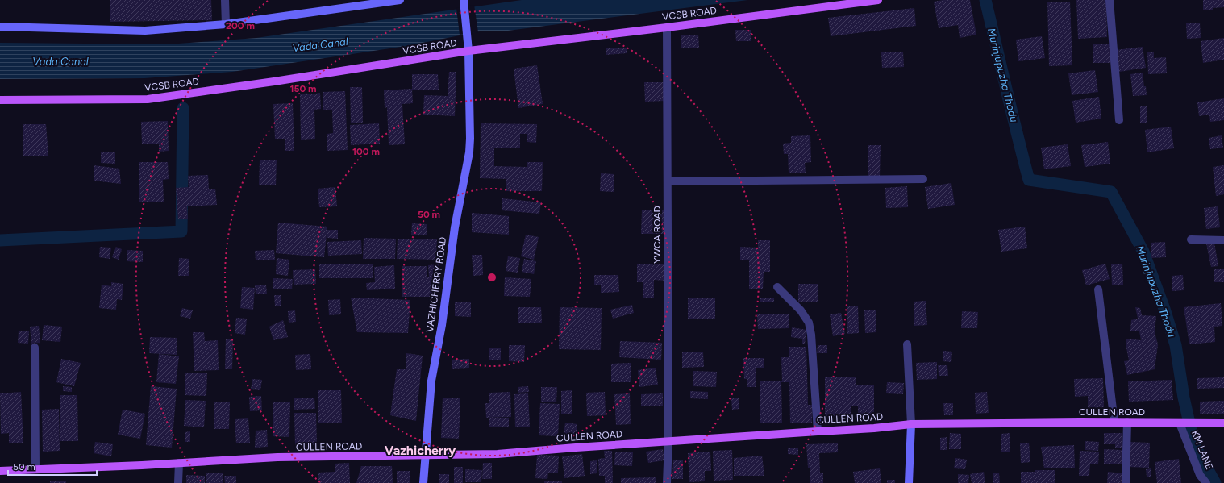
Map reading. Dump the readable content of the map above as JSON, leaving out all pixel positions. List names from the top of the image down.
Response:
{
  "streets": {
    "main road": ["VCSB ROAD", "VAZHICHERRY ROAD", "CULLEN ROAD"],
    "street": ["YWCA ROAD", "KM LANE"]
  },
  "crossings": [
    ["VCSB ROAD", "YWCA ROAD"],
    ["VCSB ROAD", "VAZHICHERRY ROAD"],
    ["YWCA ROAD", "CULLEN ROAD"],
    ["VAZHICHERRY ROAD", "CULLEN ROAD"],
    ["CULLEN ROAD", "KM LANE"]
  ],
  "districts": ["Vazhicherry"],
  "water": ["Vada Canal", "Murinjupuzha Thodu"],
  "scale_bar": "50 m",
  "rings": [
    "200 m",
    "150 m",
    "100 m",
    "50 m"
  ]
}
